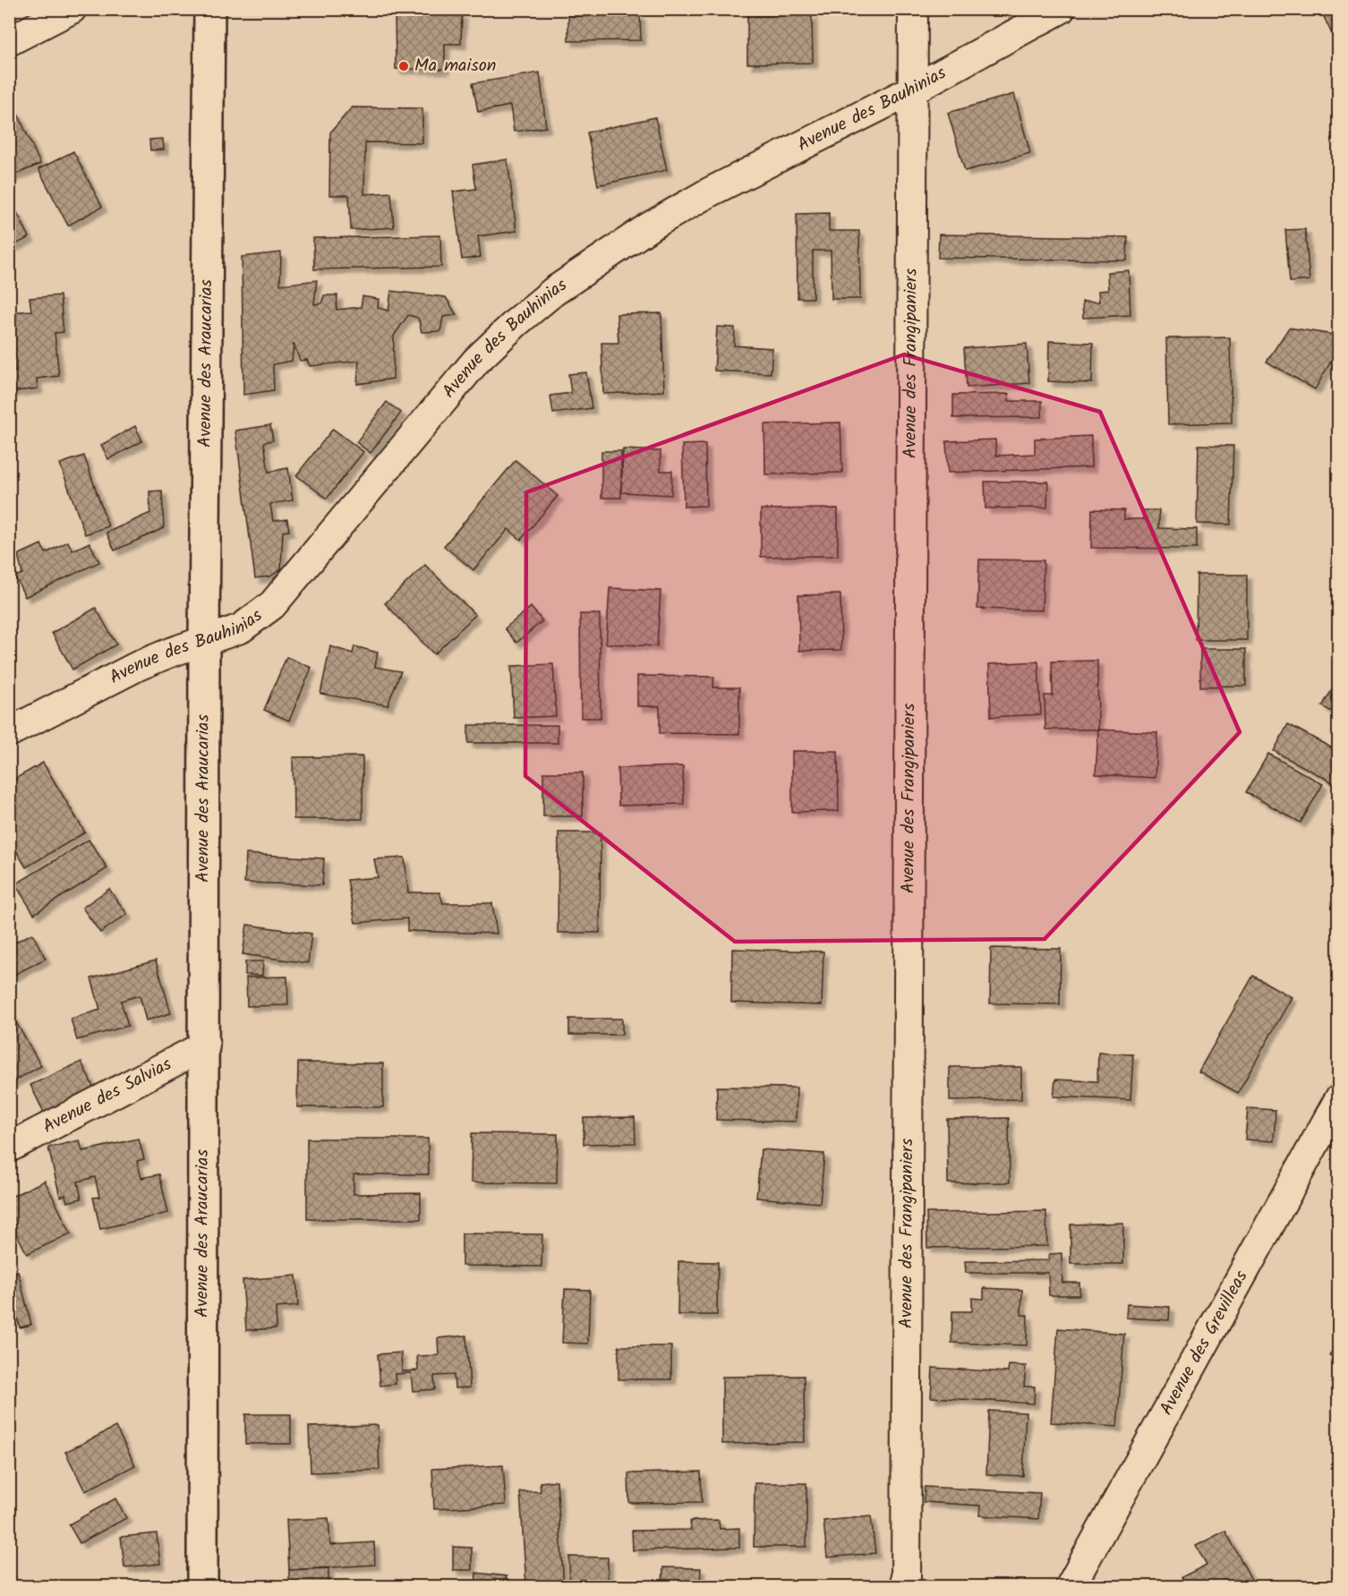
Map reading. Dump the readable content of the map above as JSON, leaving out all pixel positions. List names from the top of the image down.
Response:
{
  "streets": {
    "street": [
      "Avenue des Bauhinias",
      "Avenue des Frangipaniers",
      "Avenue des Araucarias",
      "Avenue des Salvias",
      "Avenue des Grevilleas"
    ]
  },
  "crossings": [
    ["Avenue des Bauhinias", "Avenue des Frangipaniers"],
    ["Avenue des Bauhinias", "Avenue des Araucarias"],
    ["Avenue des Araucarias", "Avenue des Salvias"]
  ],
  "places": ["Ma maison"]
}
